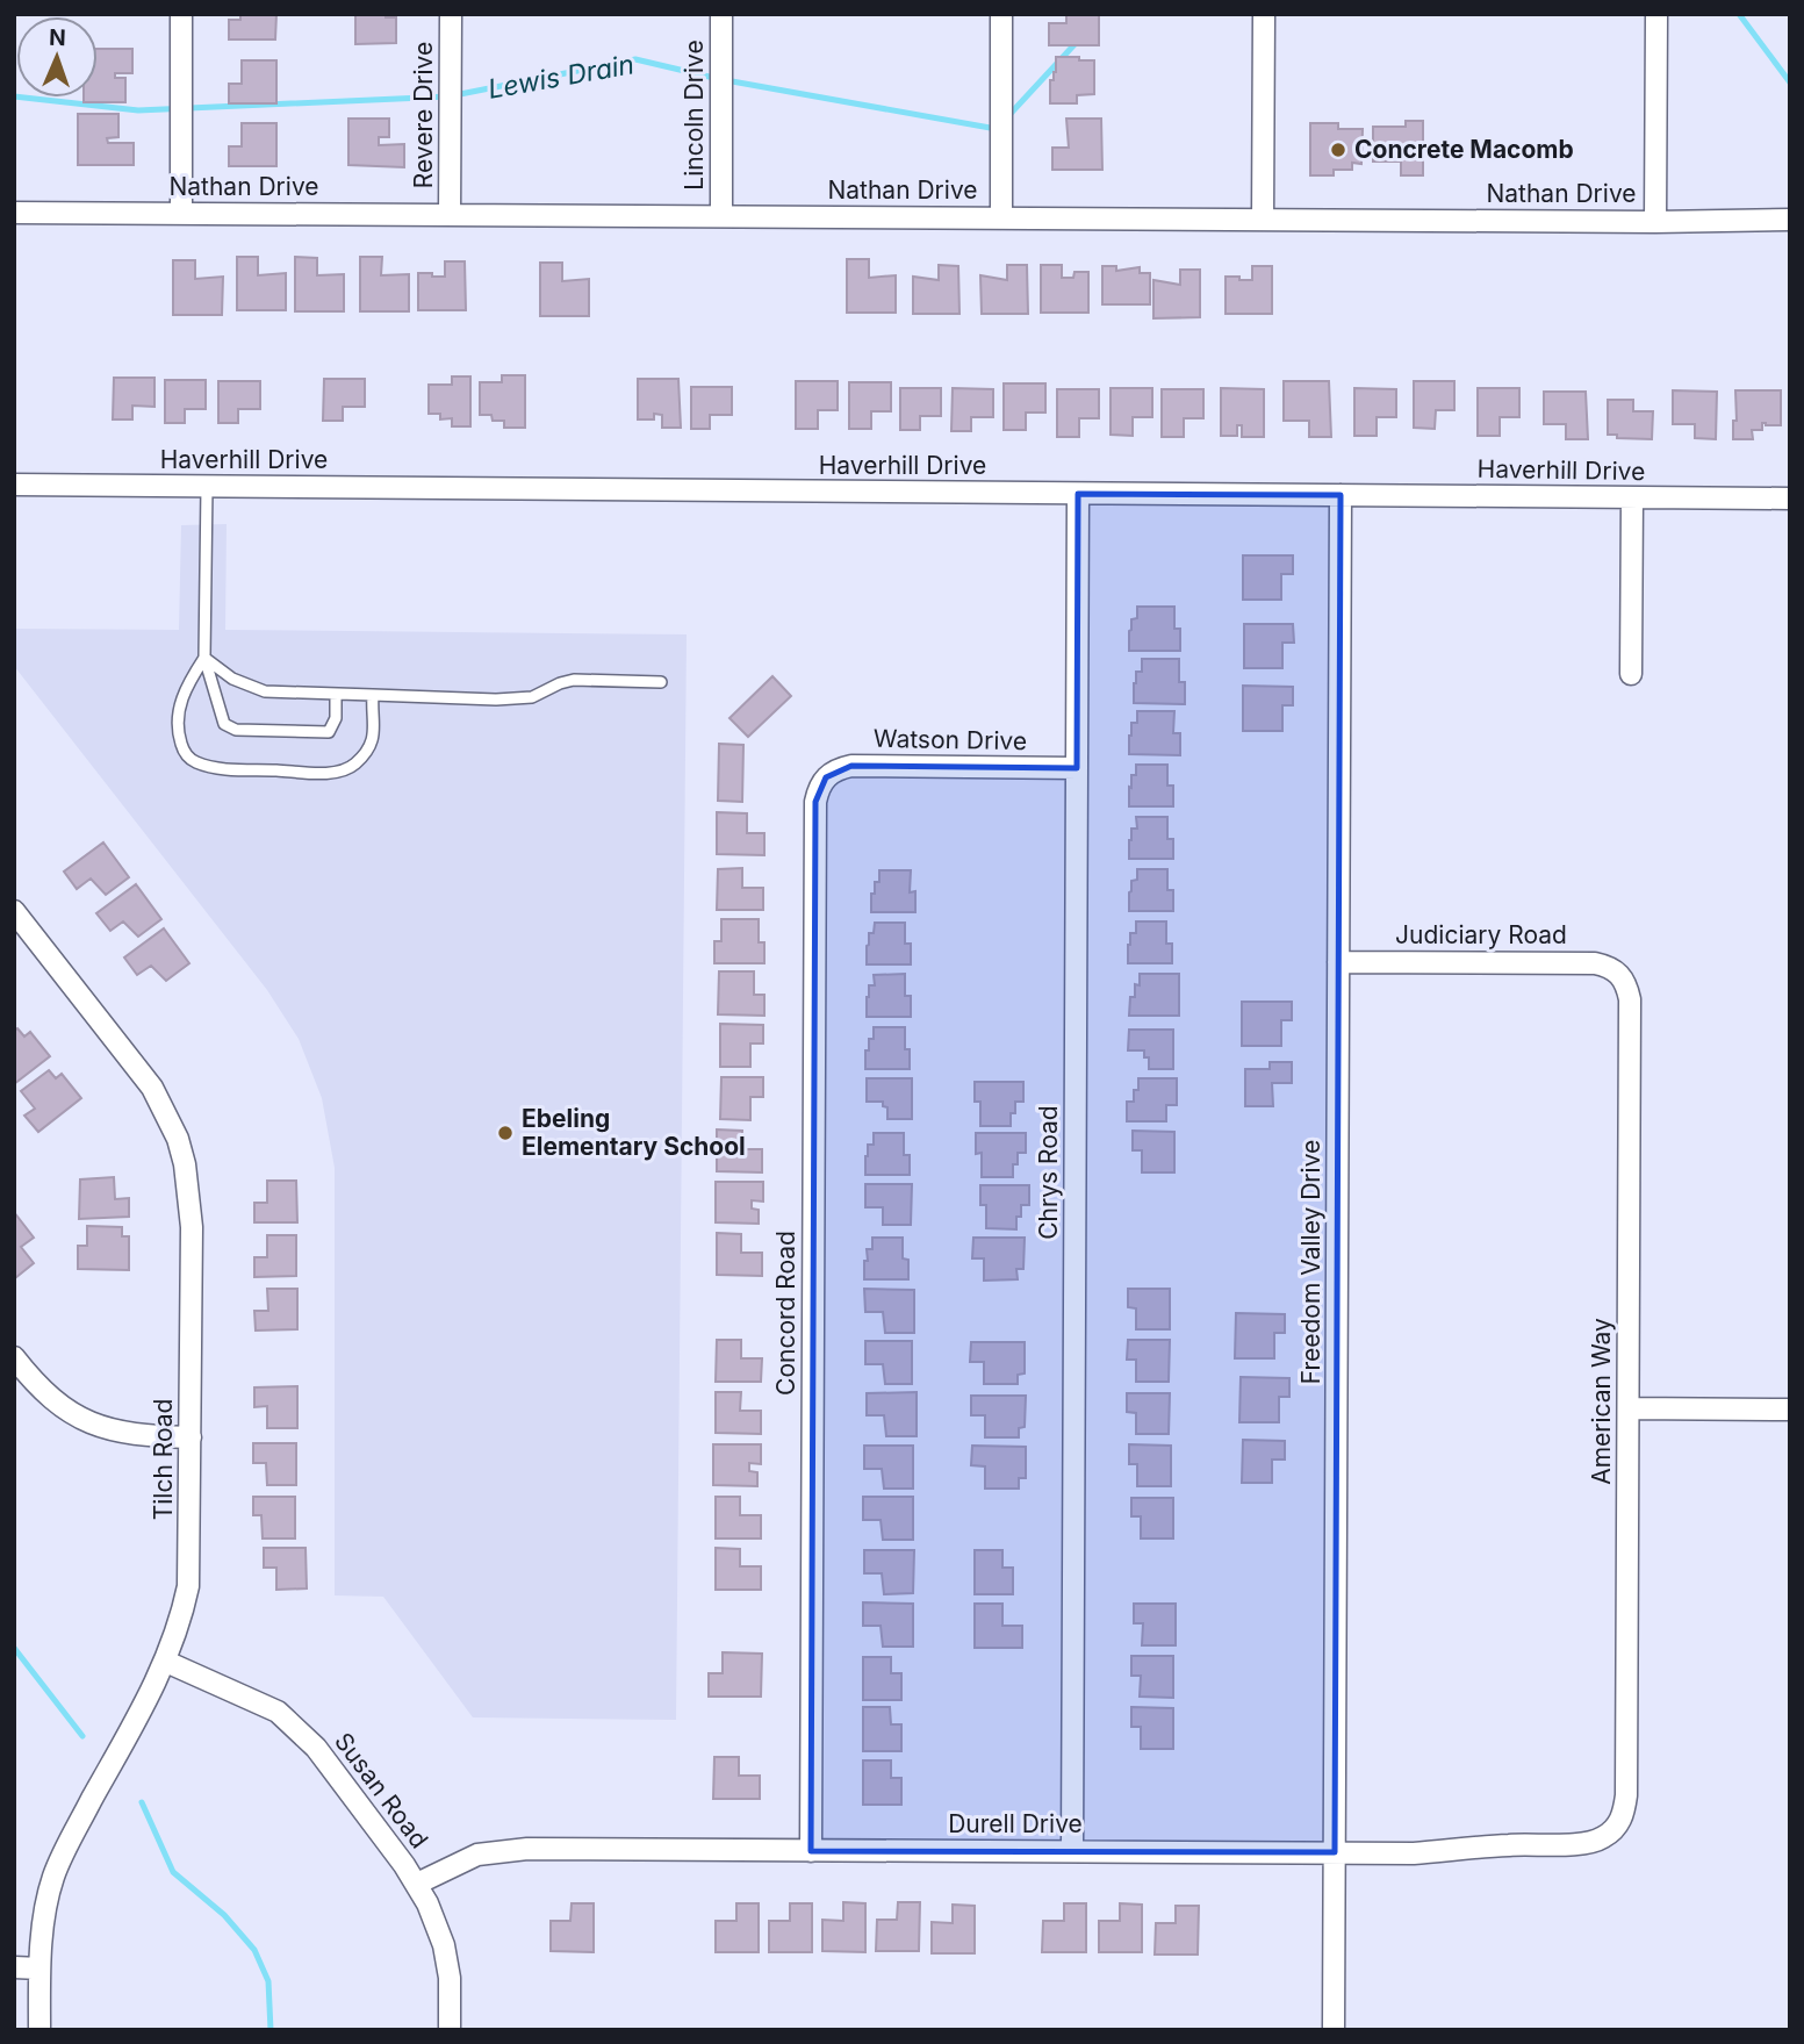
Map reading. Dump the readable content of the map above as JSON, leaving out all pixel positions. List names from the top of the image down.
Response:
{
  "streets": {
    "street": [
      "Revere Drive",
      "Lincoln Drive",
      "Nathan Drive",
      "Haverhill Drive",
      "Watson Drive",
      "Judiciary Road",
      "Chrys Road",
      "Freedom Valley Drive",
      "Concord Road",
      "American Way",
      "Tilch Road",
      "Susan Road",
      "Durell Drive"
    ]
  },
  "crossings": [
    ["Revere Drive", "Nathan Drive"],
    ["Lincoln Drive", "Nathan Drive"],
    ["Haverhill Drive", "Chrys Road"],
    ["Haverhill Drive", "Freedom Valley Drive"],
    ["Watson Drive", "Chrys Road"],
    ["Watson Drive", "Concord Road"],
    ["Judiciary Road", "Freedom Valley Drive"],
    ["Judiciary Road", "American Way"],
    ["Chrys Road", "Durell Drive"],
    ["Freedom Valley Drive", "Durell Drive"],
    ["Concord Road", "Durell Drive"],
    ["American Way", "Durell Drive"],
    ["Tilch Road", "Susan Road"],
    ["Susan Road", "Durell Drive"]
  ],
  "water": ["Lewis Drain"],
  "places": ["Concrete Macomb", "Ebeling Elementary School"],
  "north": "top"
}
